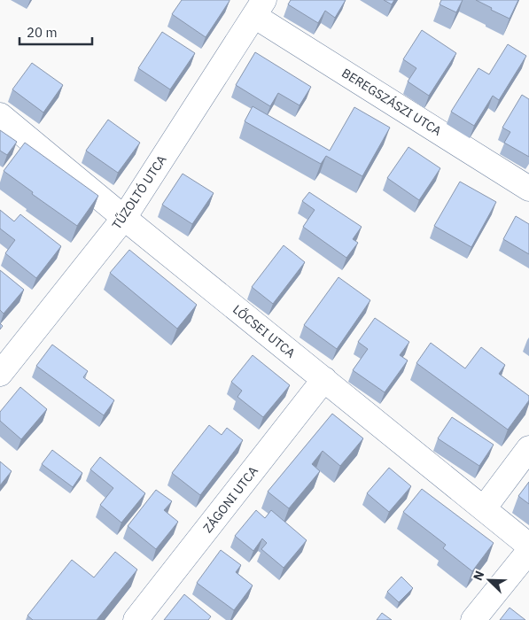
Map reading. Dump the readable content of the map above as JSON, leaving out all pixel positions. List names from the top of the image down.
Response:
{
  "streets": {
    "street": [
      "BEREGSZÁSZI UTCA",
      "TŰZOLTÓ UTCA",
      "LŐCSEI UTCA",
      "ZÁGONI UTCA"
    ]
  },
  "crossings": [
    ["BEREGSZÁSZI UTCA", "TŰZOLTÓ UTCA"],
    ["TŰZOLTÓ UTCA", "LŐCSEI UTCA"],
    ["LŐCSEI UTCA", "ZÁGONI UTCA"]
  ],
  "scale_bar": "20 m",
  "north": "top left"
}
